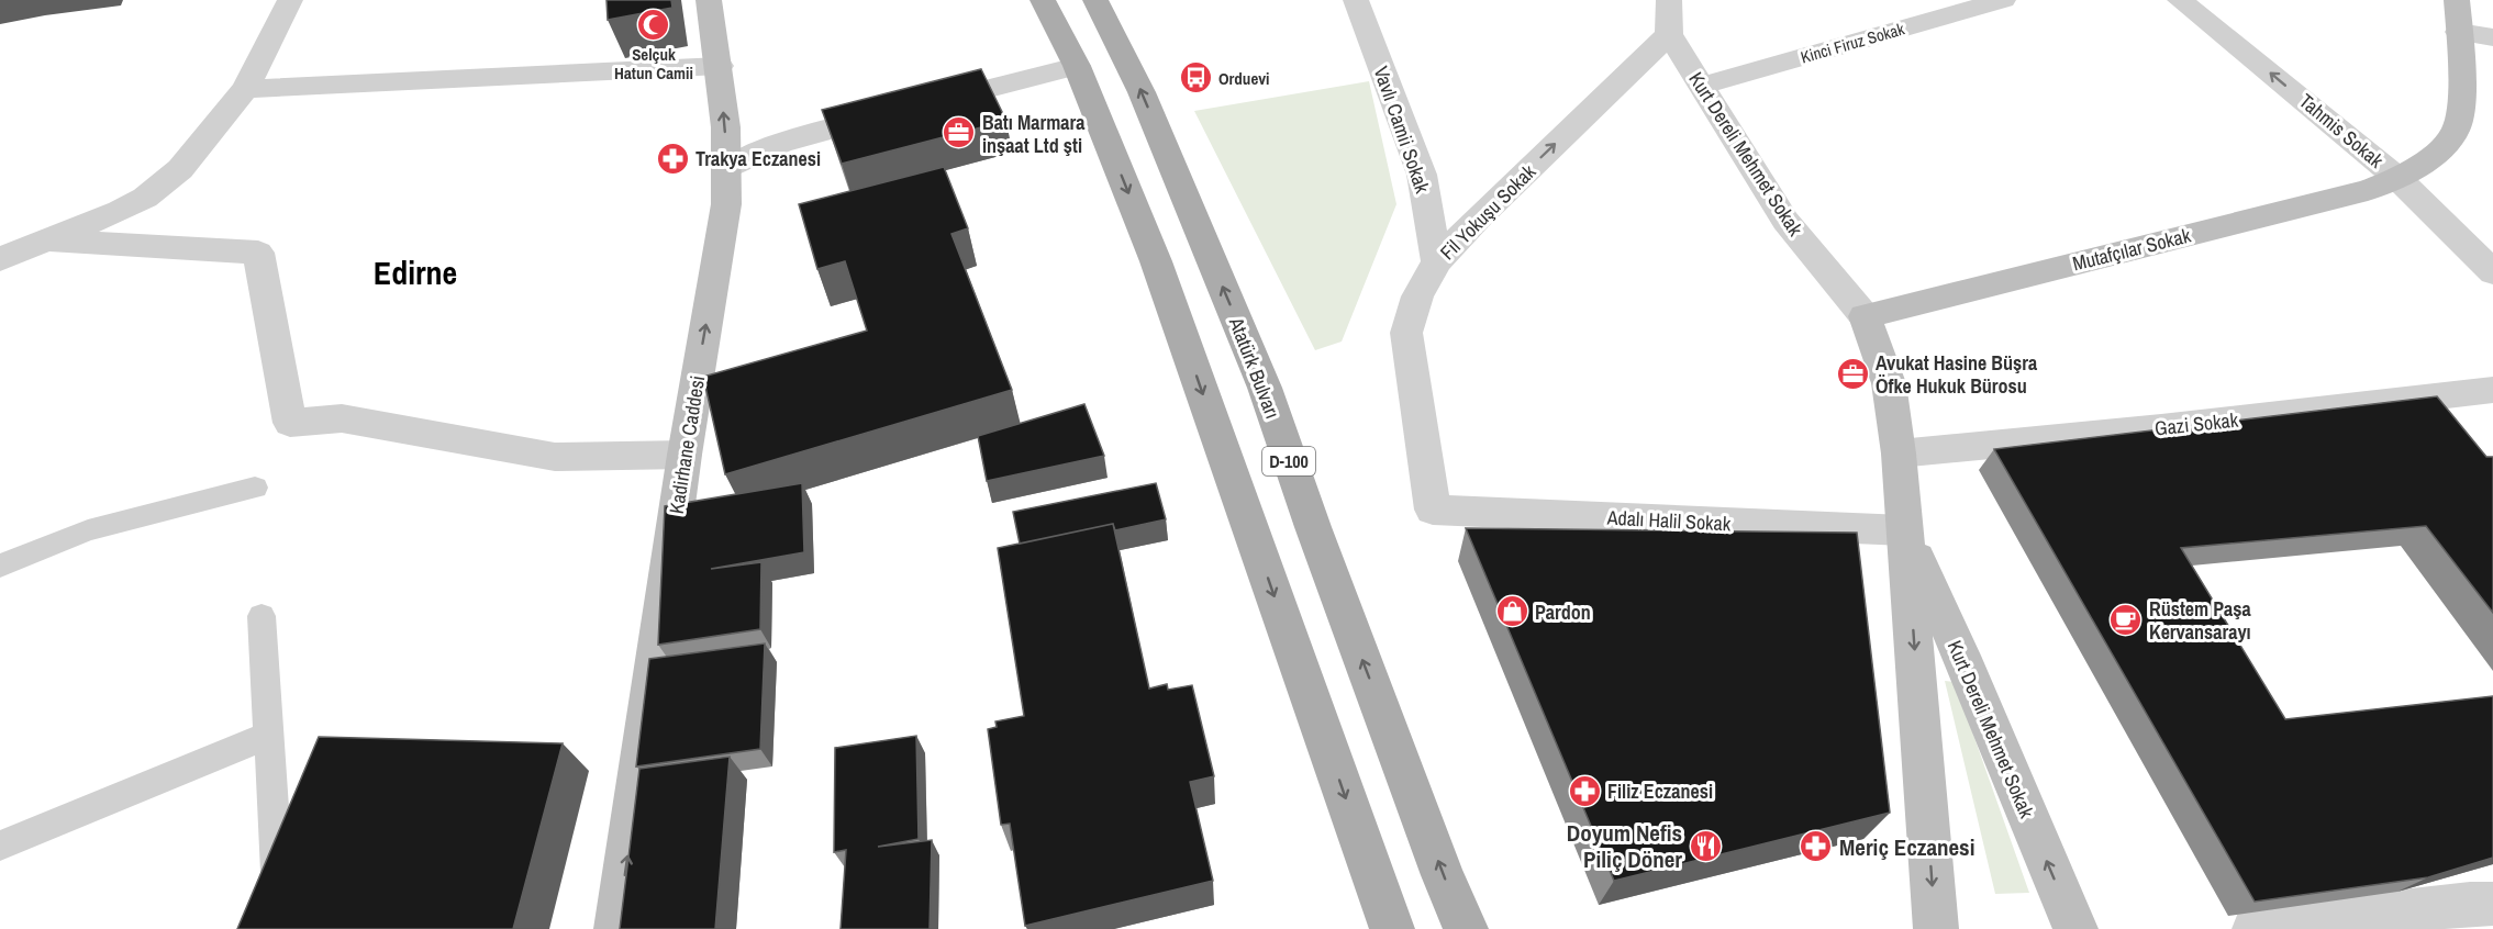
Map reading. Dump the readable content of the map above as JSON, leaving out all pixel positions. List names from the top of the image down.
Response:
{
  "streets": {
    "main road": ["Atatürk Bulvarı", "D-100"],
    "street": [
      "Kinci Firuz Sokak",
      "Vavlı Camii Sokak",
      "Tahmis Sokak",
      "Kurt Dereli Mehmet Sokak",
      "Fil Yokuşu Sokak",
      "Mutafçılar Sokak",
      "Gazi Sokak",
      "Kadirhane Caddesi",
      "Adalı Halil Sokak"
    ]
  },
  "crossings": [
    ["Kinci Firuz Sokak", "Kurt Dereli Mehmet Sokak"],
    ["Vavlı Camii Sokak", "Fil Yokuşu Sokak"],
    ["Tahmis Sokak", "Mutafçılar Sokak"],
    ["Kurt Dereli Mehmet Sokak", "Fil Yokuşu Sokak"],
    ["Kurt Dereli Mehmet Sokak", "Mutafçılar Sokak"],
    ["Kurt Dereli Mehmet Sokak", "Gazi Sokak"],
    ["Kurt Dereli Mehmet Sokak", "Adalı Halil Sokak"],
    ["Fil Yokuşu Sokak", "Adalı Halil Sokak"]
  ],
  "one_way": ["Tahmis Sokak", "Fil Yokuşu Sokak", "Kadirhane Caddesi"],
  "districts": ["Edirne"],
  "places": {
    "mosque": ["Selçuk Hatun Camii"],
    "bus stop": ["Orduevi"],
    "office": ["Batı Marmara inşaat Ltd şti", "Avukat Hasine Büşra Öfke Hukuk Bürosu"],
    "pharmacy": ["Trakya Eczanesi", "Filiz Eczanesi", "Meriç Eczanesi"],
    "shop": ["Pardon"],
    "cafe": ["Rüstem Paşa Kervansarayı"],
    "restaurant": ["Doyum Nefis Piliç Döner"]
  }
}
